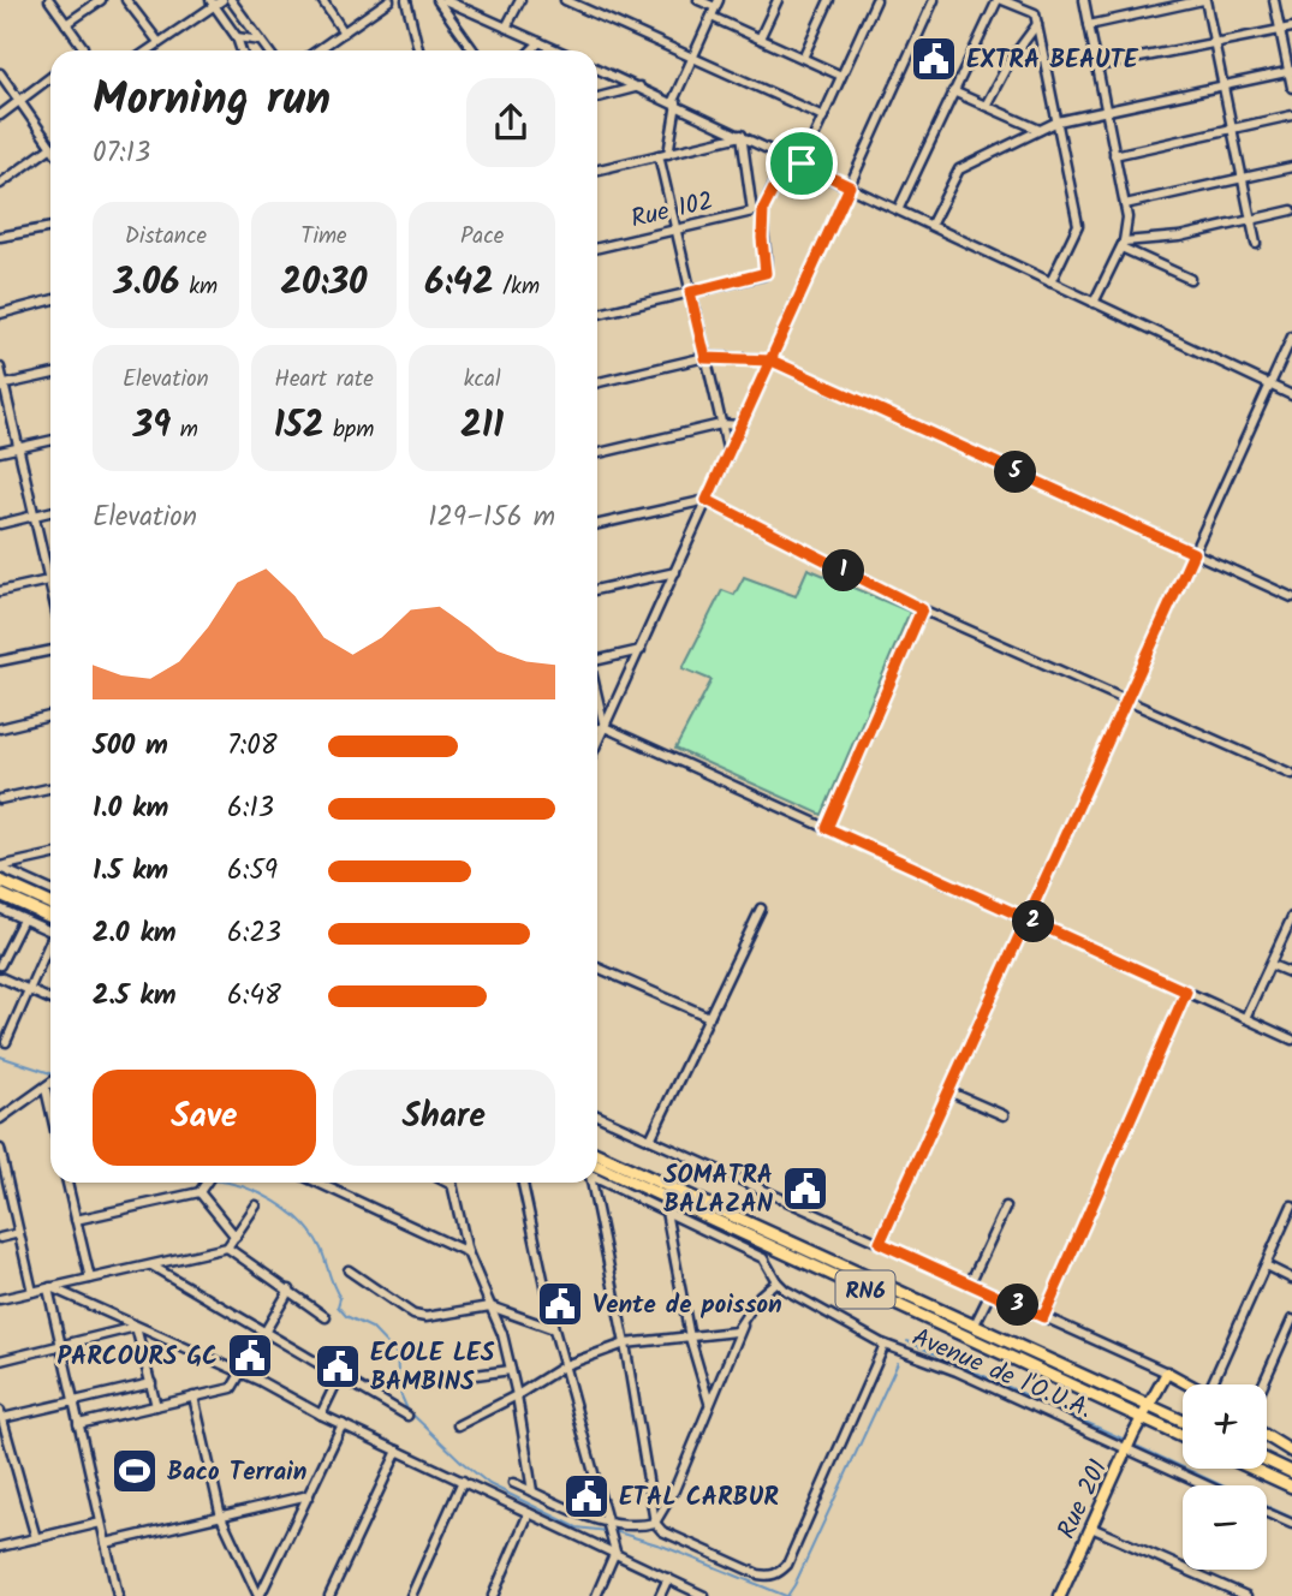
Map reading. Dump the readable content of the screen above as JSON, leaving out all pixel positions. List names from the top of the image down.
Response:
{
  "streets": {
    "highway": ["RN6", "Avenue de l'O.U.A."],
    "main road": ["Rue 201"],
    "street": ["Rue 102"]
  },
  "crossings": [
    ["Avenue de l'O.U.A.", "Rue 201"]
  ],
  "places": {
    "public building": [
      "EXTRA BEAUTE",
      "SOMATRA BALAZAN",
      "Vente de poisson",
      "PARCOURS GC",
      "ECOLE LES BAMBINS",
      "ETAL CARBUR"
    ],
    "sports": ["Baco Terrain"]
  },
  "page": {
    "heading": ["Morning run", "07:13"],
    "stats": [
      ["Distance", "3.06 km"],
      ["Time", "20:30"],
      ["Pace", "6:42 /km"],
      ["Elevation", "39 m"],
      ["Heart rate", "152 bpm"],
      ["kcal", "211"]
    ],
    "pins": [
      "5",
      "1",
      "2",
      "3"
    ],
    "chart": ["Elevation", "129–156 m"],
    "list": [
      {
        "name": "500 m",
        "note": "7:08"
      },
      {
        "name": "1.0 km",
        "note": "6:13"
      },
      {
        "name": "1.5 km",
        "note": "6:59"
      },
      {
        "name": "2.0 km",
        "note": "6:23"
      },
      {
        "name": "2.5 km",
        "note": "6:48"
      }
    ],
    "buttons": ["Save", "Share"],
    "map_buttons": ["+", "−"]
  }
}
